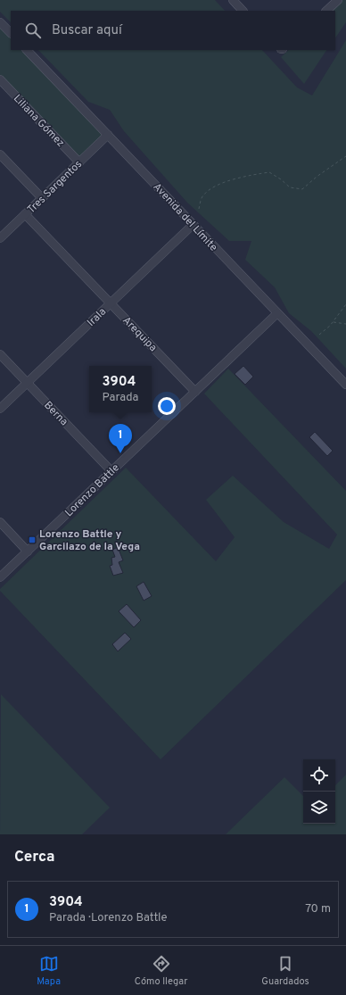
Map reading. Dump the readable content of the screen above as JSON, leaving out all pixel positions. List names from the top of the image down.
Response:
{
  "streets": {
    "street": [
      "Liliana Gómez",
      "Tres Sargentos",
      "Avenida del Límite",
      "Irala",
      "Arequipa",
      "Berna",
      "Lorenzo Battle"
    ]
  },
  "crossings": [
    ["Liliana Gómez", "Tres Sargentos"],
    ["Tres Sargentos", "Avenida del Límite"],
    ["Tres Sargentos", "Arequipa"],
    ["Avenida del Límite", "Irala"],
    ["Avenida del Límite", "Lorenzo Battle"],
    ["Irala", "Arequipa"],
    ["Irala", "Berna"],
    ["Arequipa", "Lorenzo Battle"],
    ["Berna", "Lorenzo Battle"]
  ],
  "places": {
    "transit": ["Lorenzo Battle y Garcilazo de la Vega"]
  },
  "page": {
    "search": "Buscar aquí",
    "popup": ["3904", "Parada"],
    "pins": "1",
    "heading": "Cerca",
    "list": [
      {
        "mark": "1",
        "name": "3904",
        "note": "Parada · Lorenzo Battle",
        "value": "70 m"
      }
    ],
    "nav": ["Mapa", "Cómo llegar", "Guardados"]
  }
}
